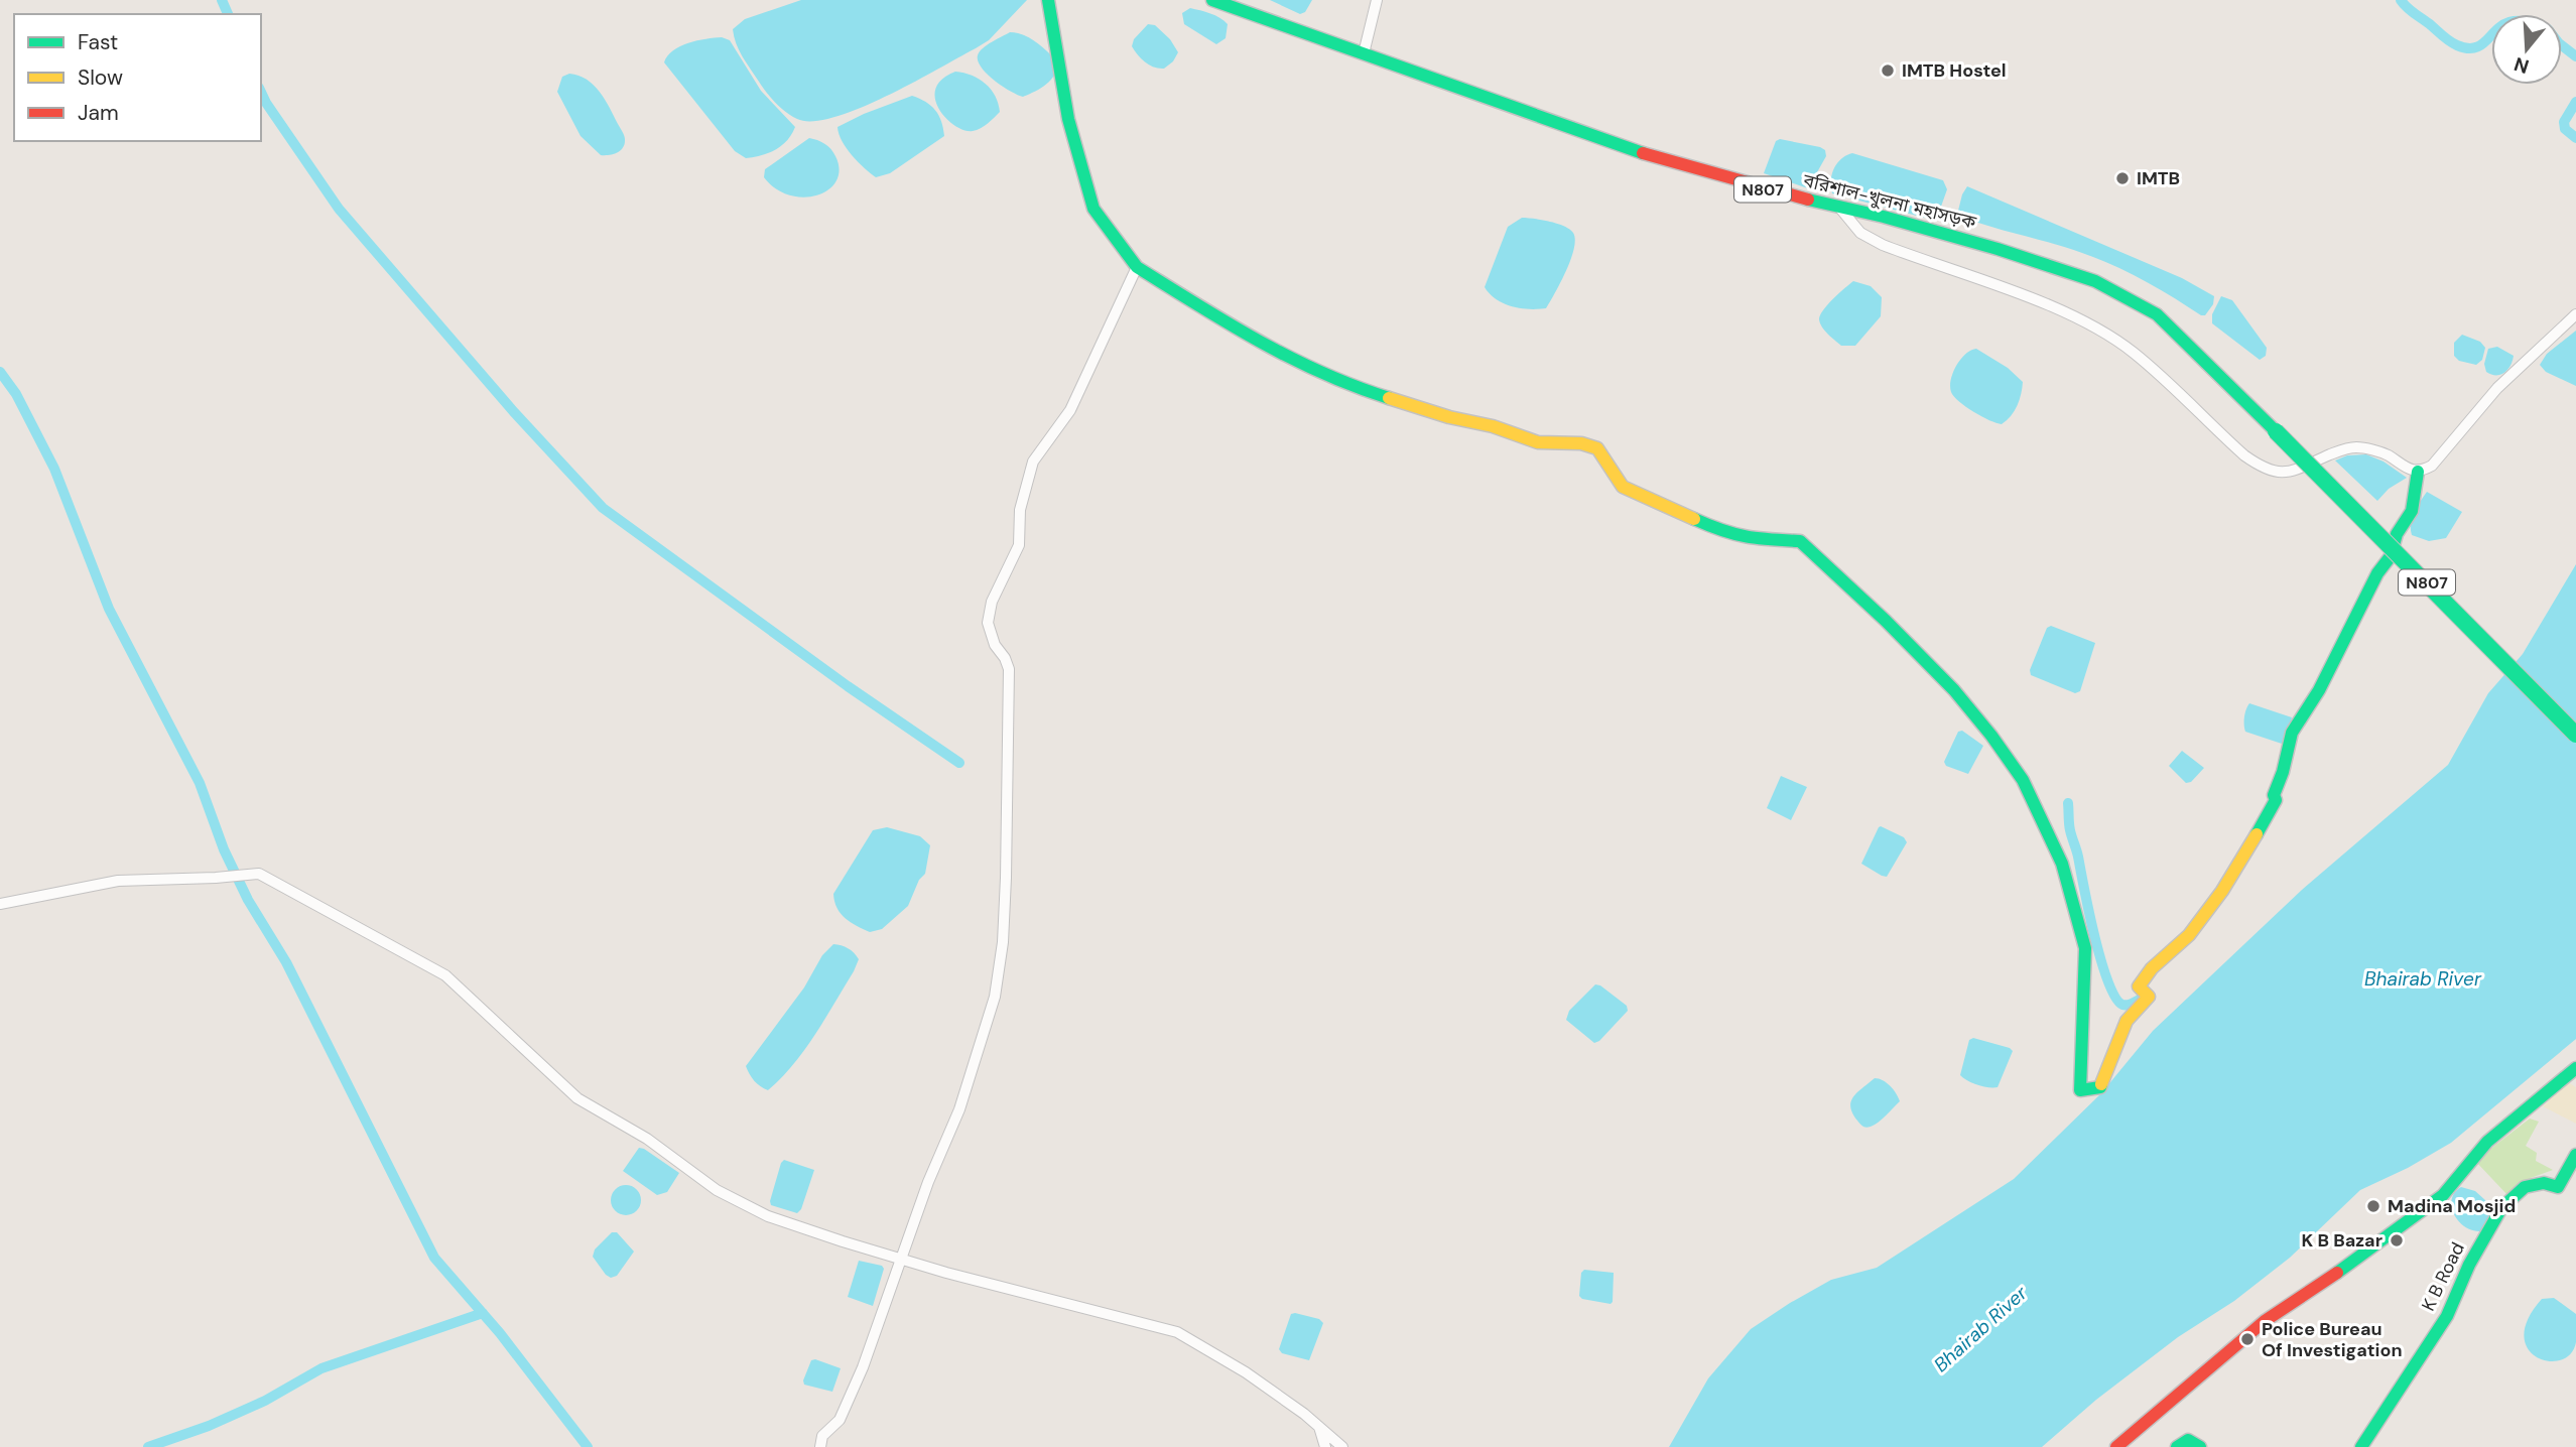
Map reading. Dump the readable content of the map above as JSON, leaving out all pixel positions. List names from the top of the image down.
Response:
{
  "streets": {
    "main road": ["N807", "বরিশাল-খুলনা মহাসড়ক", "K B Road"]
  },
  "water": ["Bhairab River"],
  "places": [
    "IMTB Hostel",
    "IMTB",
    "Madina Mosjid",
    "K B Bazar",
    "Police Bureau Of Investigation"
  ],
  "legend": ["Fast", "Slow", "Jam"],
  "north": "bottom"
}
